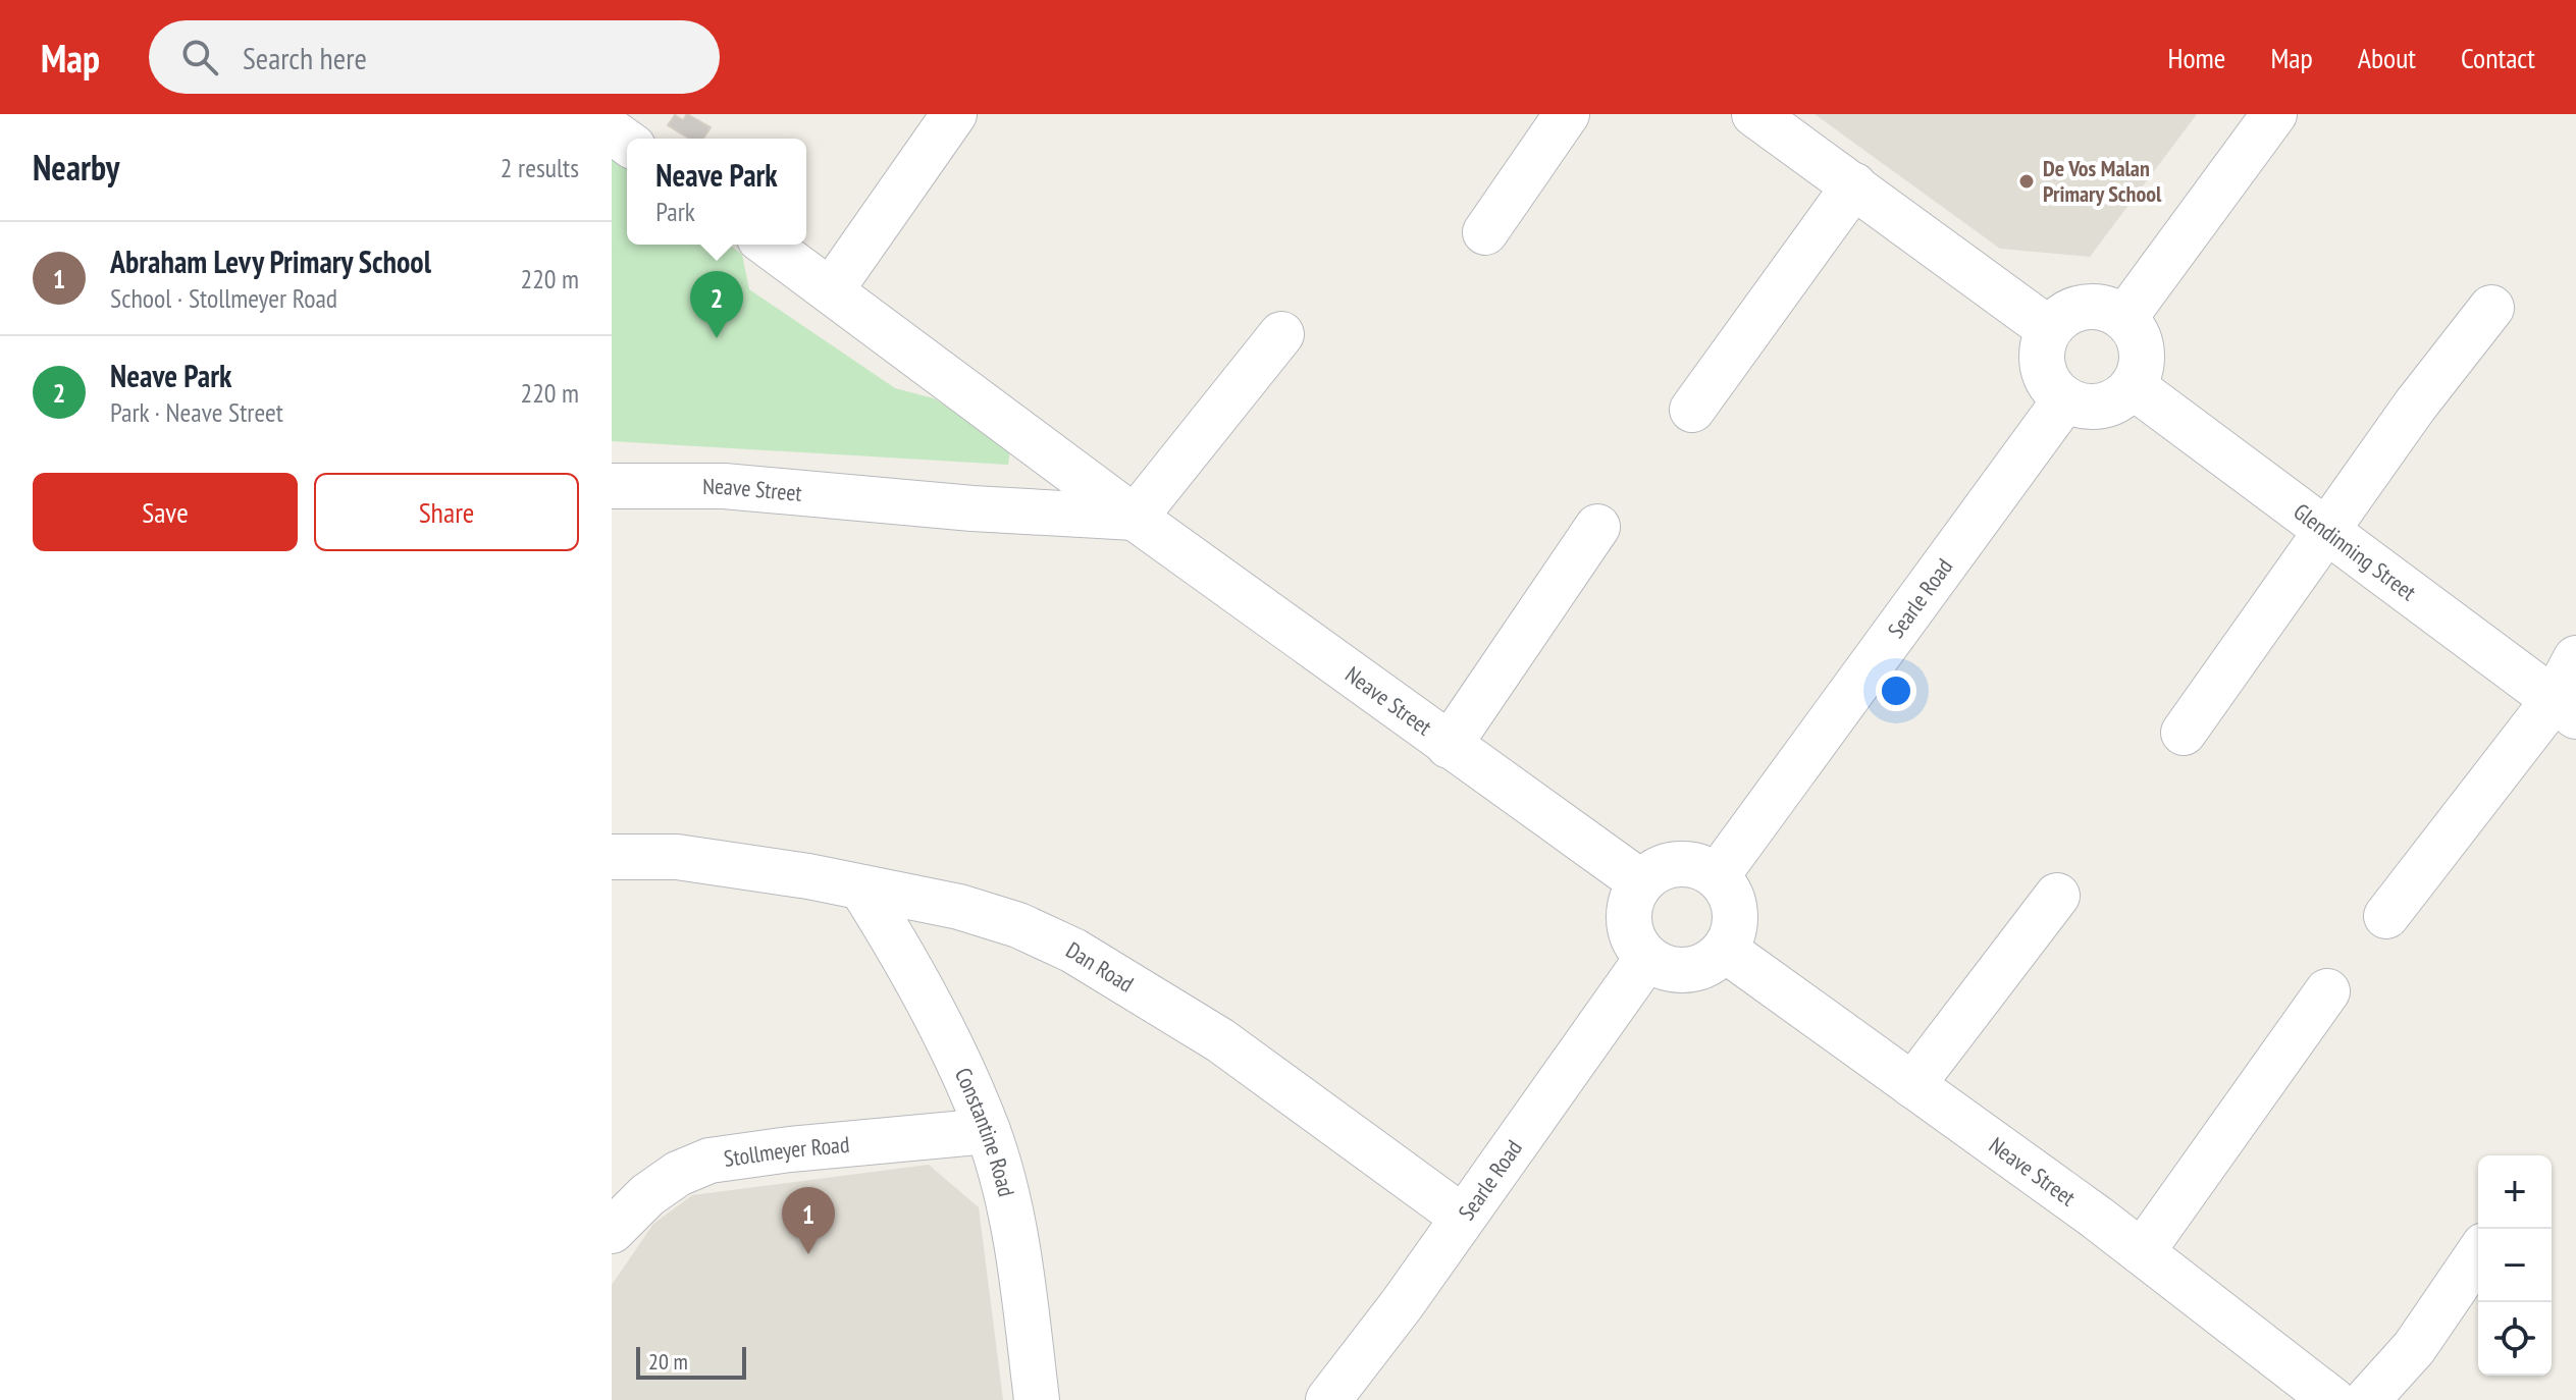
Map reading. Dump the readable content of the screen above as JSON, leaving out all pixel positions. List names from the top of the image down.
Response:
{
  "streets": {
    "street": [
      "Neave Street",
      "Glendinning Street",
      "Searle Road",
      "Dan Road",
      "Constantine Road",
      "Stollmeyer Road"
    ]
  },
  "crossings": [
    ["Neave Street", "Searle Road"],
    ["Glendinning Street", "Searle Road"],
    ["Searle Road", "Dan Road"],
    ["Dan Road", "Constantine Road"],
    ["Constantine Road", "Stollmeyer Road"]
  ],
  "places": ["De Vos Malan Primary School"],
  "scale_bar": "20 m",
  "page": {
    "header": "Map",
    "search": "Search here",
    "nav": [
      "Home",
      "Map",
      "About",
      "Contact"
    ],
    "heading": ["Nearby", "2 results"],
    "popup": ["Neave Park", "Park"],
    "list": [
      {
        "mark": "1",
        "name": "Abraham Levy Primary School",
        "note": "School · Stollmeyer Road",
        "value": "220 m"
      },
      {
        "mark": "2",
        "name": "Neave Park",
        "note": "Park · Neave Street",
        "value": "220 m"
      }
    ],
    "pins": ["2", "1"],
    "buttons": ["Save", "Share"],
    "map_buttons": ["+", "−"],
    "scale": "20 m"
  }
}
